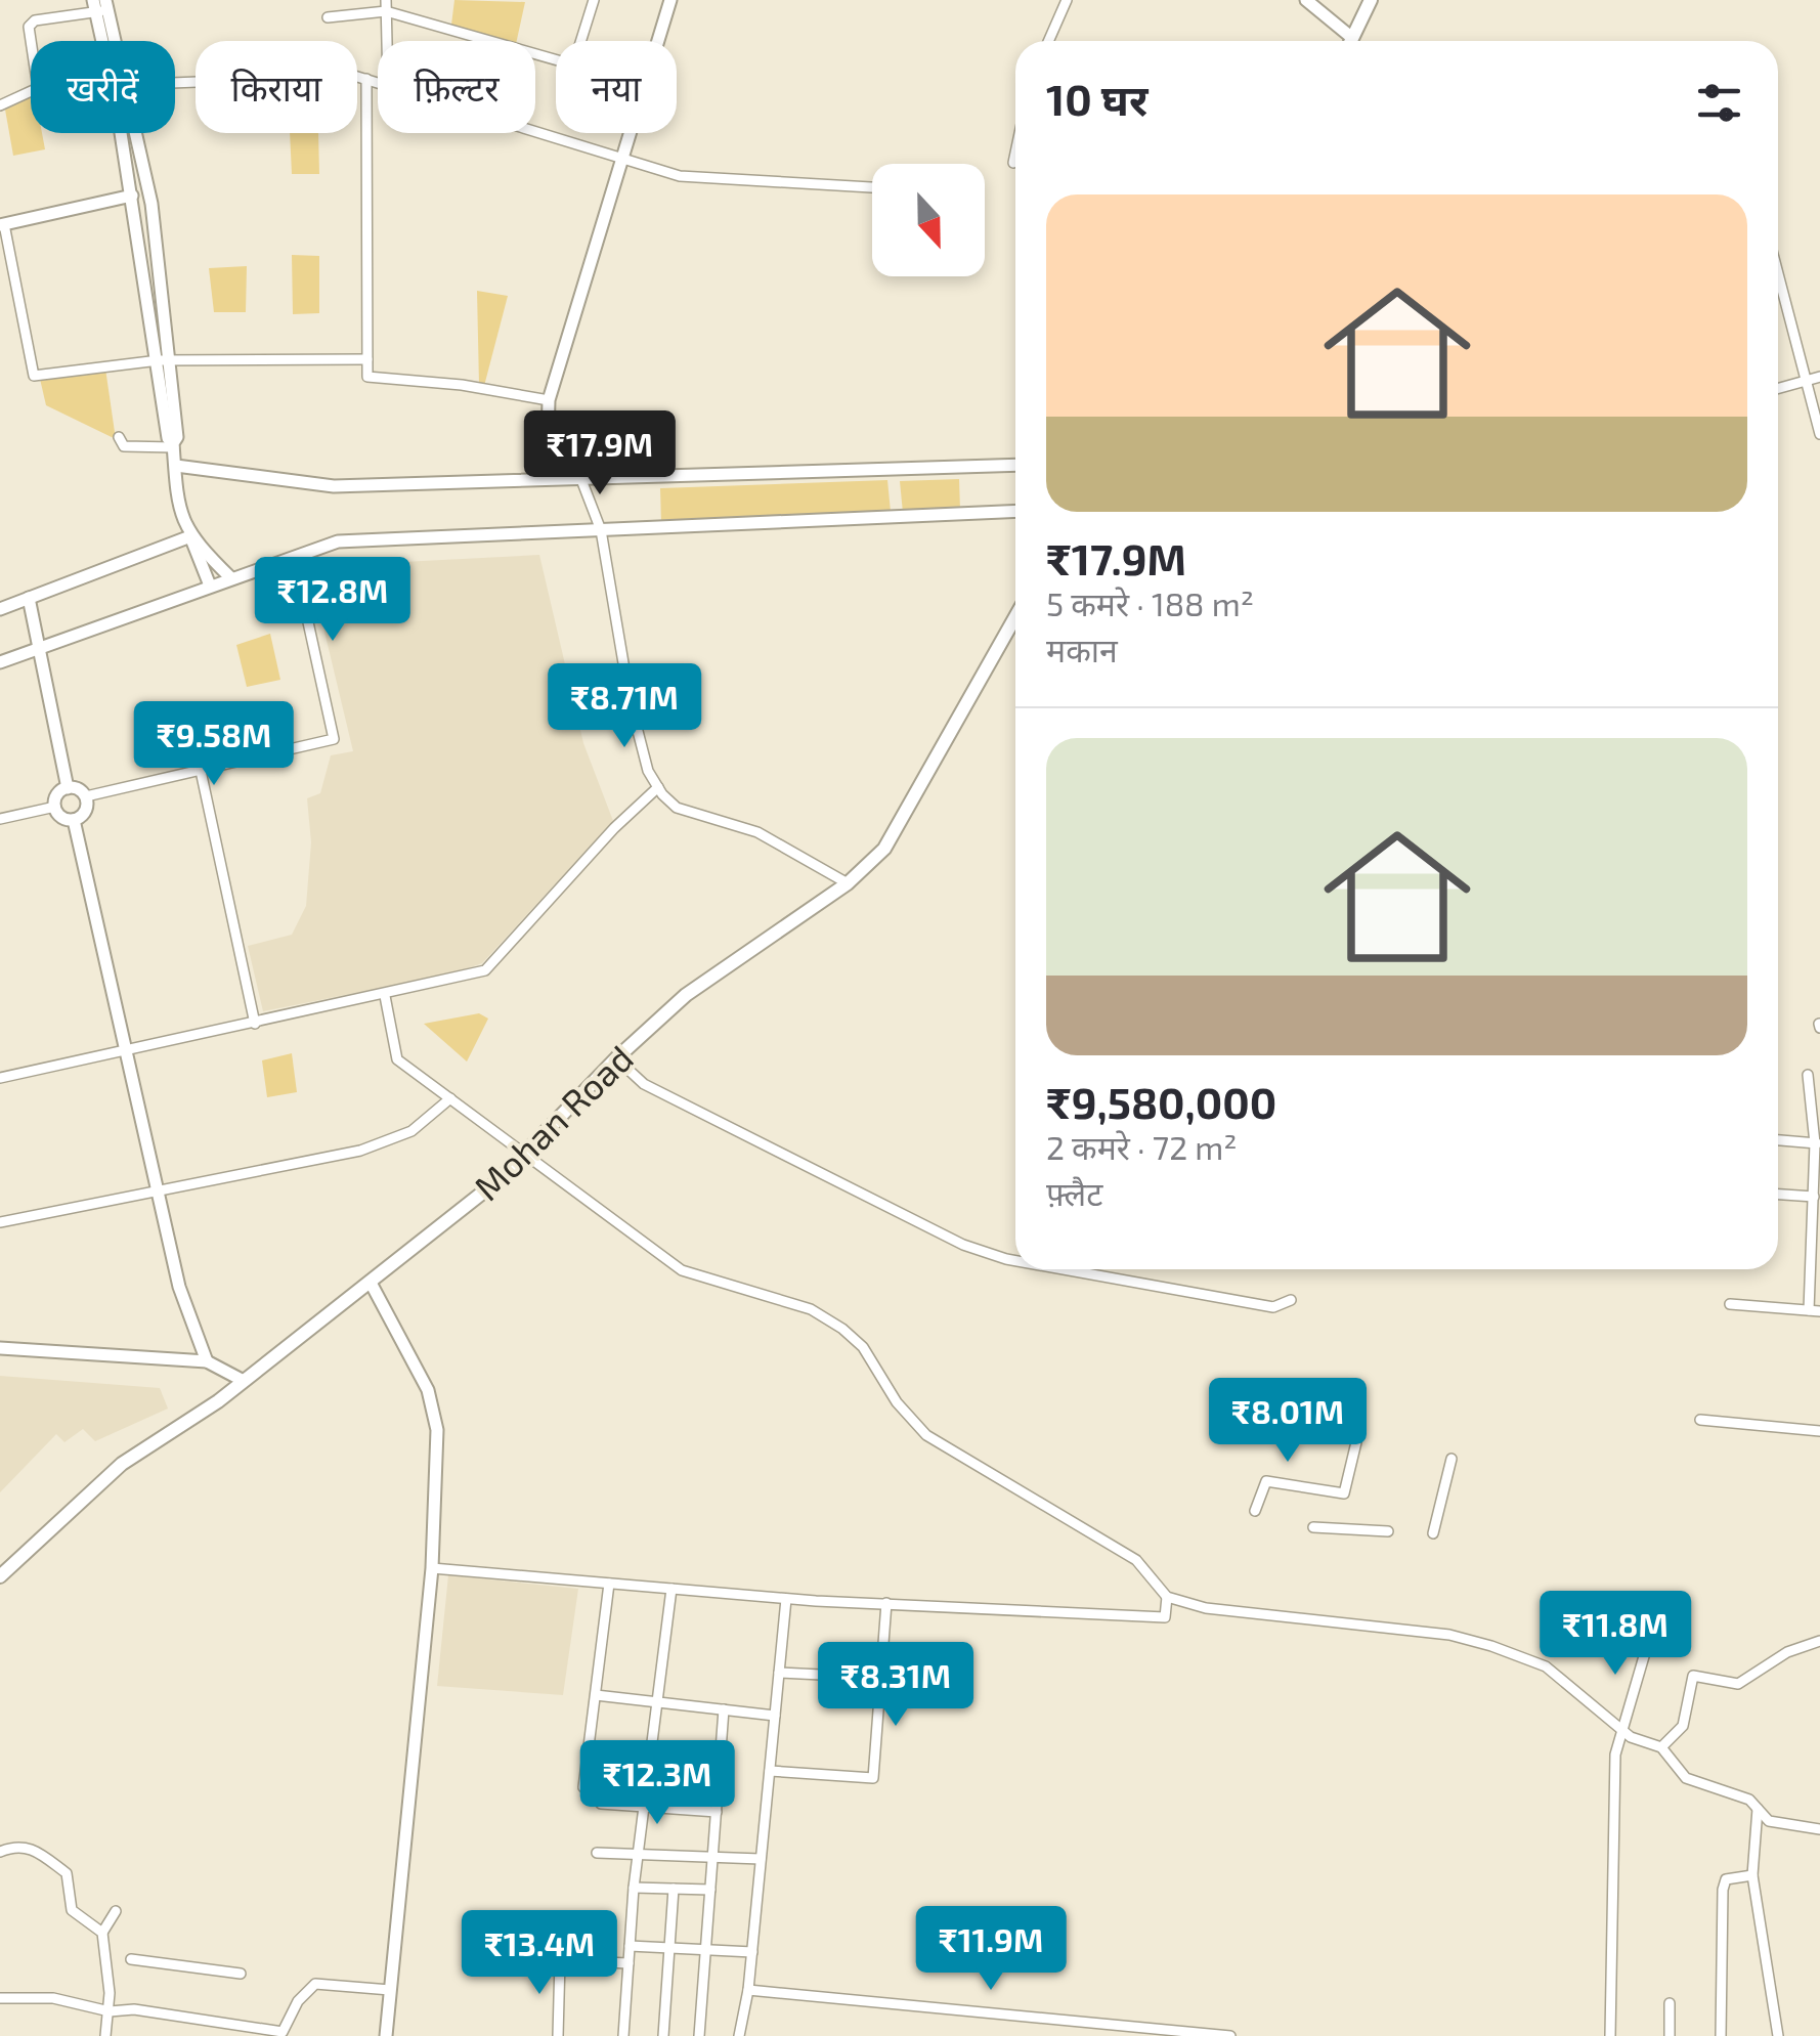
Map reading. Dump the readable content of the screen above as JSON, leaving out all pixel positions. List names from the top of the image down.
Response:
{
  "streets": {
    "main road": ["Mohan Road"]
  },
  "north": "bottom",
  "page": {
    "chip": [
      "खरीदें",
      "किराया",
      "फ़िल्टर",
      "नया"
    ],
    "heading": "10 घर",
    "list": [
      {
        "name": "₹17.9M",
        "note": "5 कमरे · 188 m² · मकान"
      },
      {
        "name": "₹9,580,000",
        "note": "2 कमरे · 72 m² · फ़्लैट"
      }
    ],
    "price": [
      "₹17.9M",
      "₹12.8M",
      "₹8.71M",
      "₹9.58M",
      "₹8.01M",
      "₹11.8M",
      "₹8.31M",
      "₹12.3M",
      "₹11.9M",
      "₹13.4M"
    ]
  }
}
